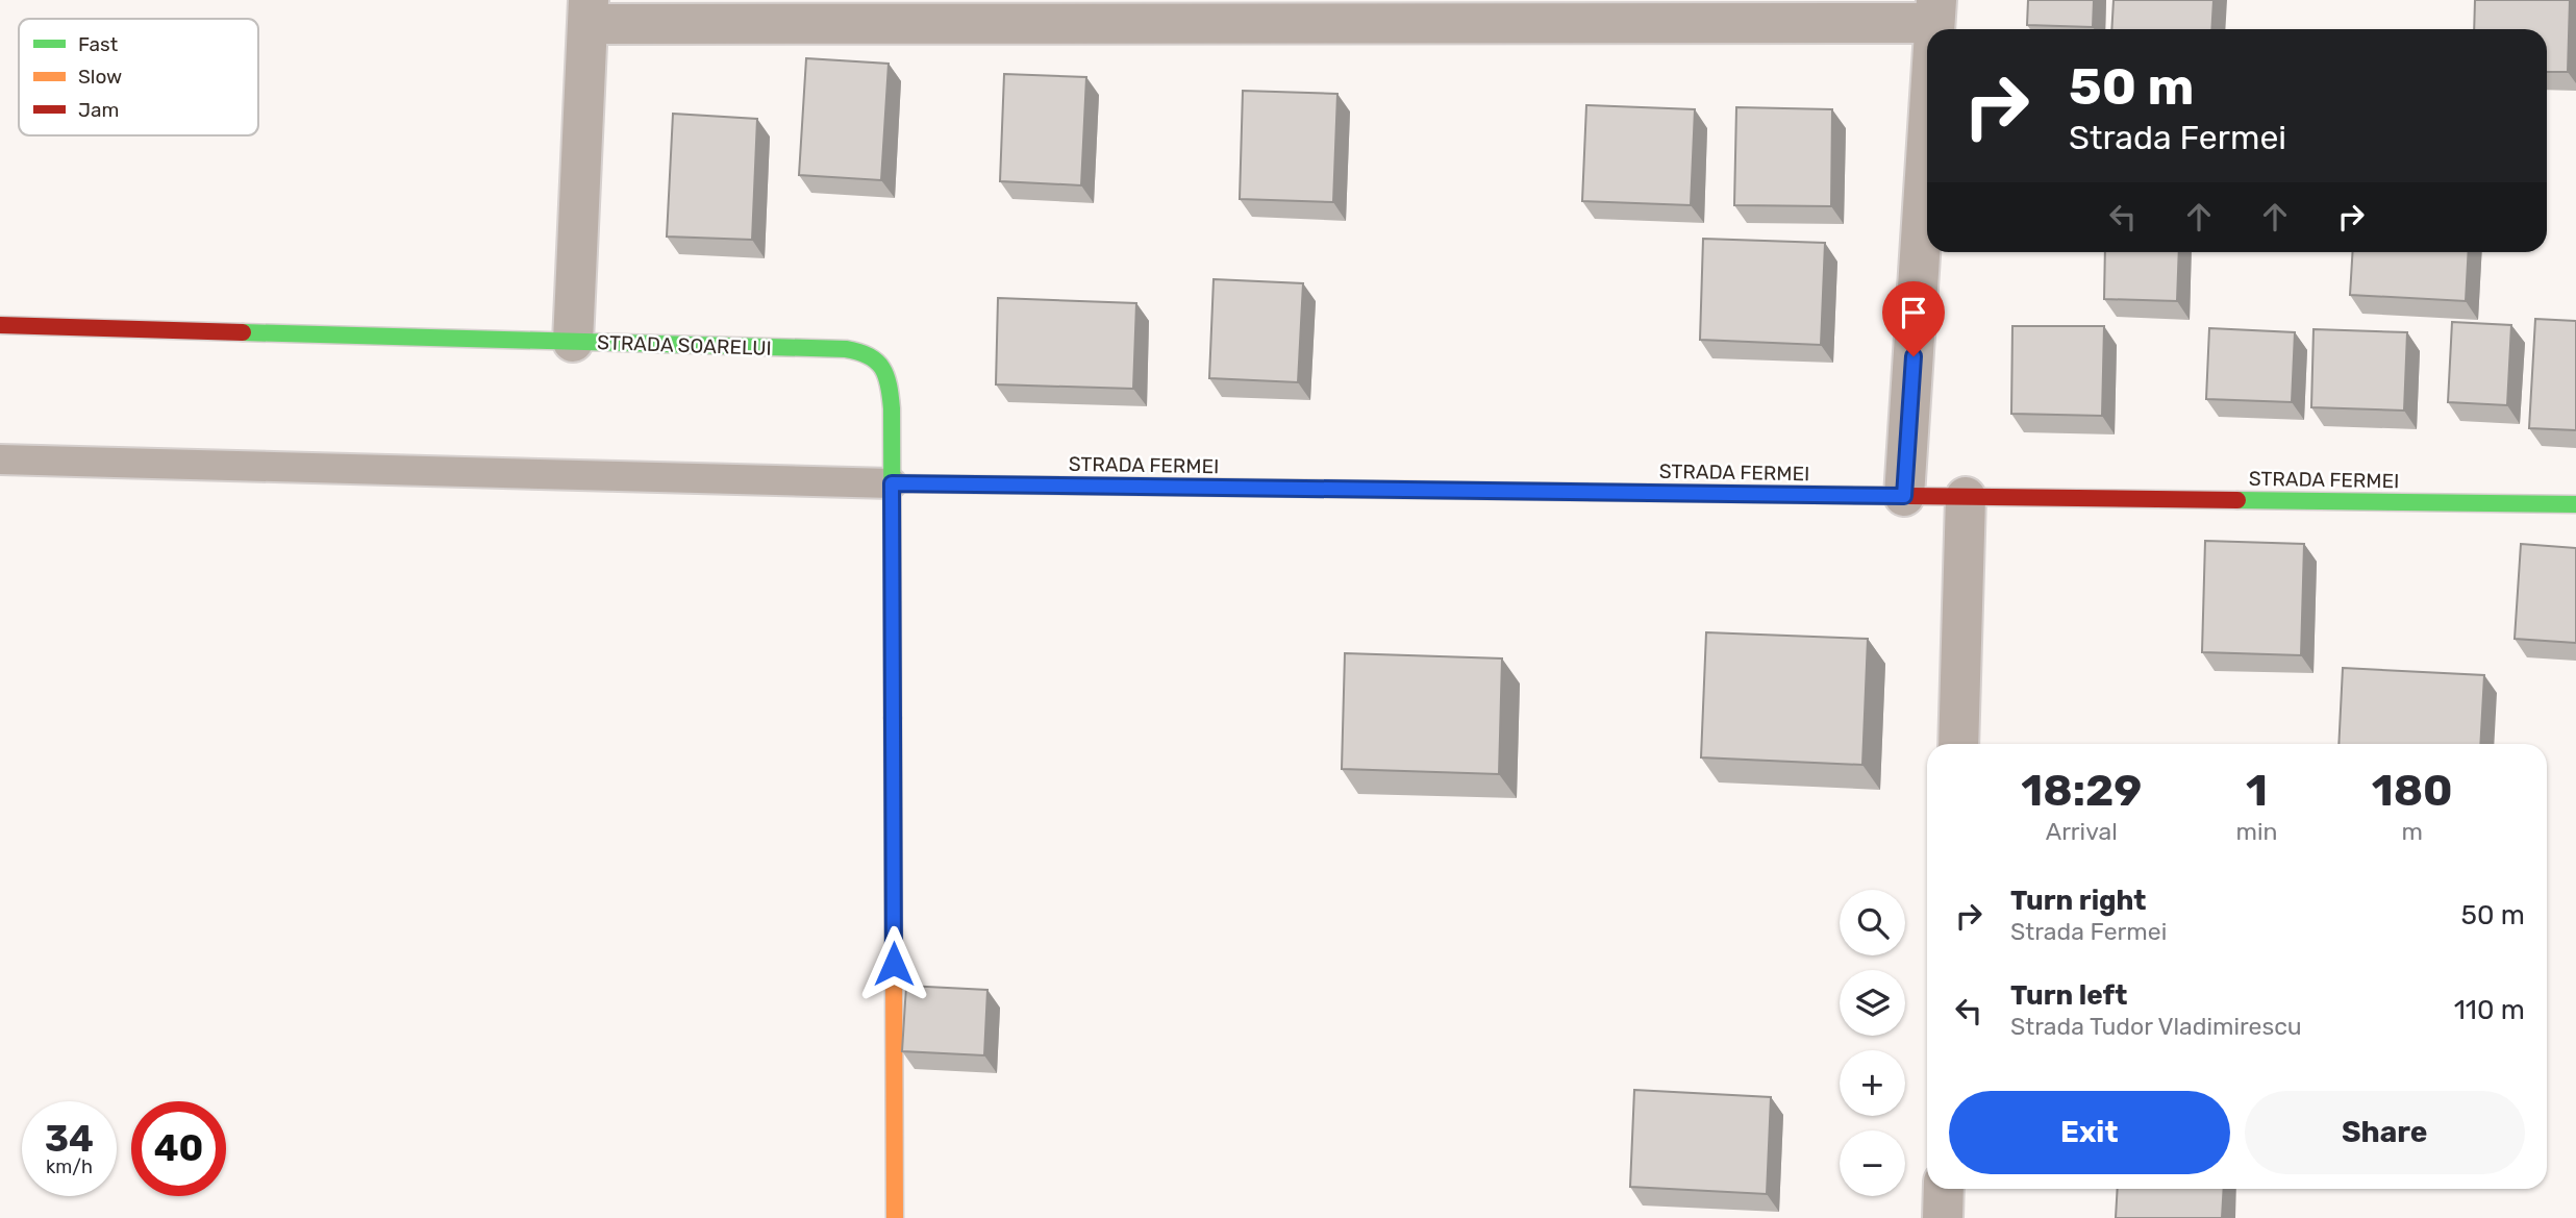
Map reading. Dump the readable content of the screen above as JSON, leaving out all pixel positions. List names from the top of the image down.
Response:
{
  "streets": {
    "street": ["STRADA SOARELUI", "STRADA FERMEI"]
  },
  "crossings": [
    ["STRADA SOARELUI", "STRADA FERMEI"]
  ],
  "legend": ["Fast", "Slow", "Jam"],
  "page": {
    "turn": ["50 m", "Strada Fermei"],
    "eta": [
      "18:29",
      "Arrival",
      "1",
      "min",
      "180",
      "m"
    ],
    "list": [
      {
        "name": "Turn right",
        "note": "Strada Fermei",
        "value": "50 m"
      },
      {
        "name": "Turn left",
        "note": "Strada Tudor Vladimirescu",
        "value": "110 m"
      }
    ],
    "map_buttons": ["+", "−"],
    "buttons": ["Exit", "Share"],
    "speed": "34 km/h",
    "limit": "40"
  }
}
